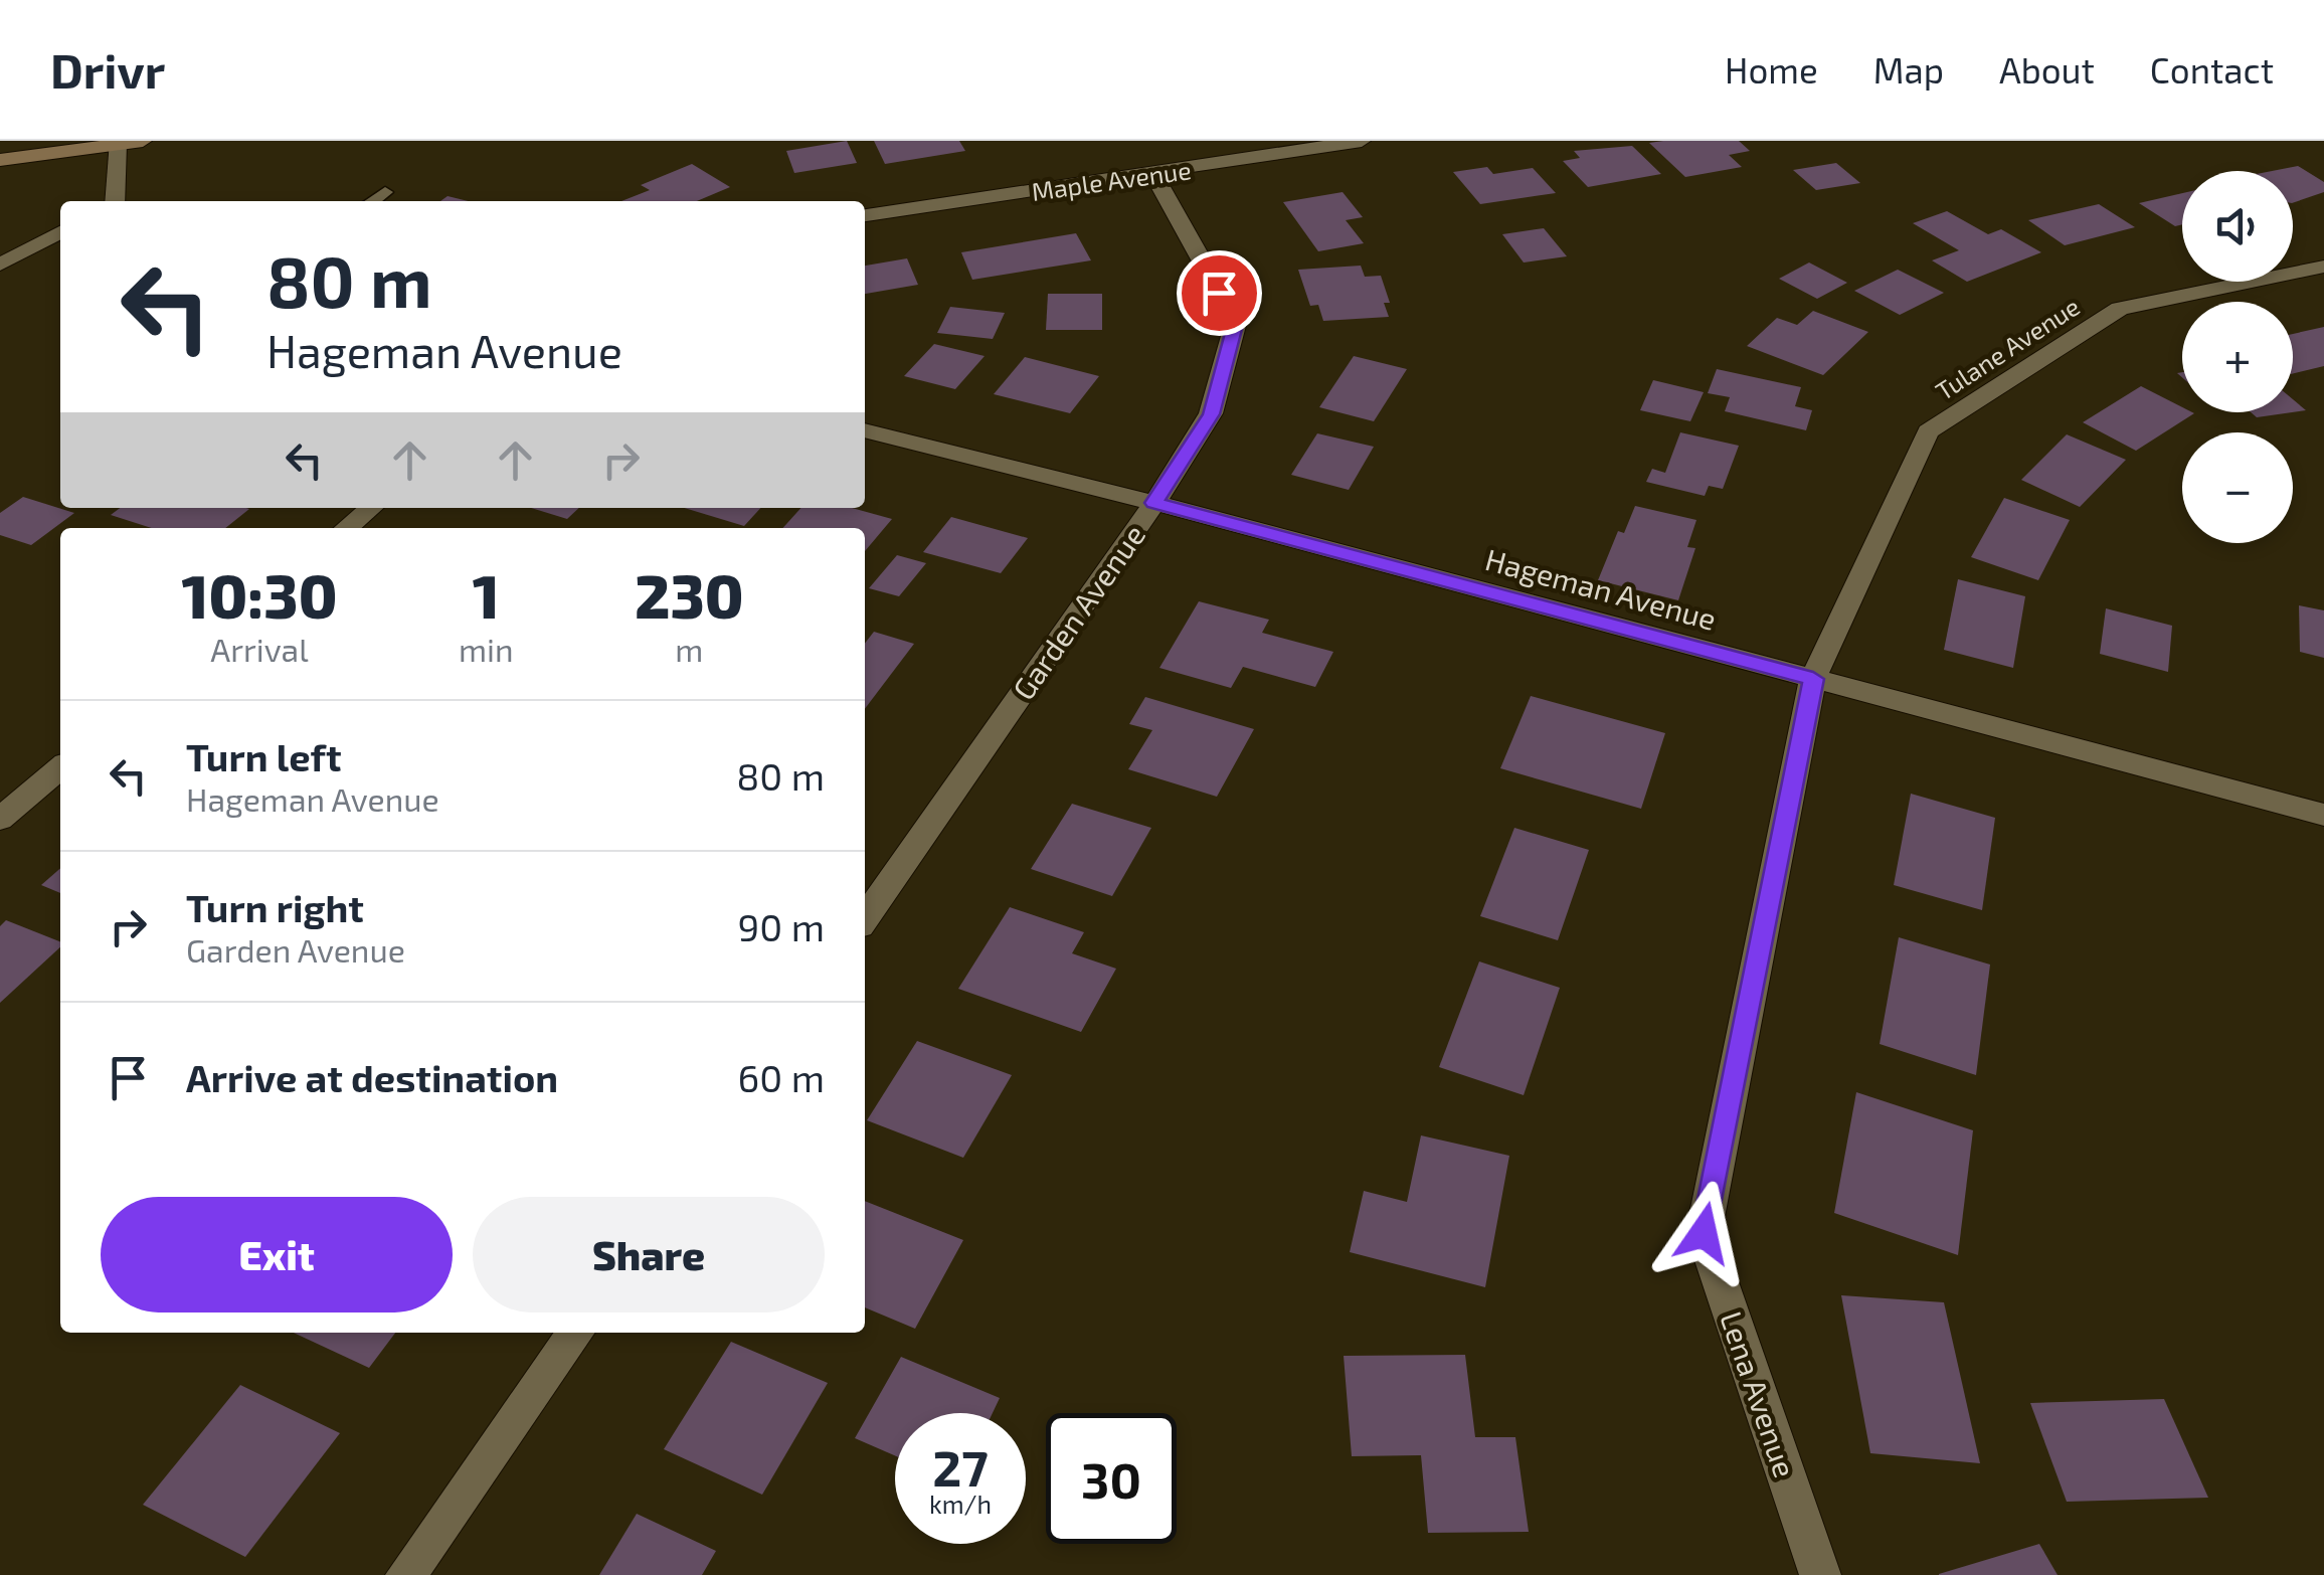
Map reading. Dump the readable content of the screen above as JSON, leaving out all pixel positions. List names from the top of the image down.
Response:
{
  "streets": {
    "street": [
      "Maple Avenue",
      "Tulane Avenue",
      "Hageman Avenue",
      "Garden Avenue",
      "Lena Avenue"
    ]
  },
  "crossings": [
    ["Maple Avenue", "Garden Avenue"],
    ["Tulane Avenue", "Hageman Avenue"],
    ["Tulane Avenue", "Lena Avenue"],
    ["Hageman Avenue", "Garden Avenue"],
    ["Hageman Avenue", "Lena Avenue"]
  ],
  "page": {
    "header": "Drivr",
    "nav": [
      "Home",
      "Map",
      "About",
      "Contact"
    ],
    "map_buttons": ["+", "−"],
    "turn": ["80 m", "Hageman Avenue"],
    "eta": [
      "10:30",
      "Arrival",
      "1",
      "min",
      "230",
      "m"
    ],
    "list": [
      {
        "name": "Turn left",
        "note": "Hageman Avenue",
        "value": "80 m"
      },
      {
        "name": "Turn right",
        "note": "Garden Avenue",
        "value": "90 m"
      },
      {
        "name": "Arrive at destination",
        "value": "60 m"
      }
    ],
    "buttons": ["Exit", "Share"],
    "speed": "27 km/h",
    "limit": "30"
  }
}
